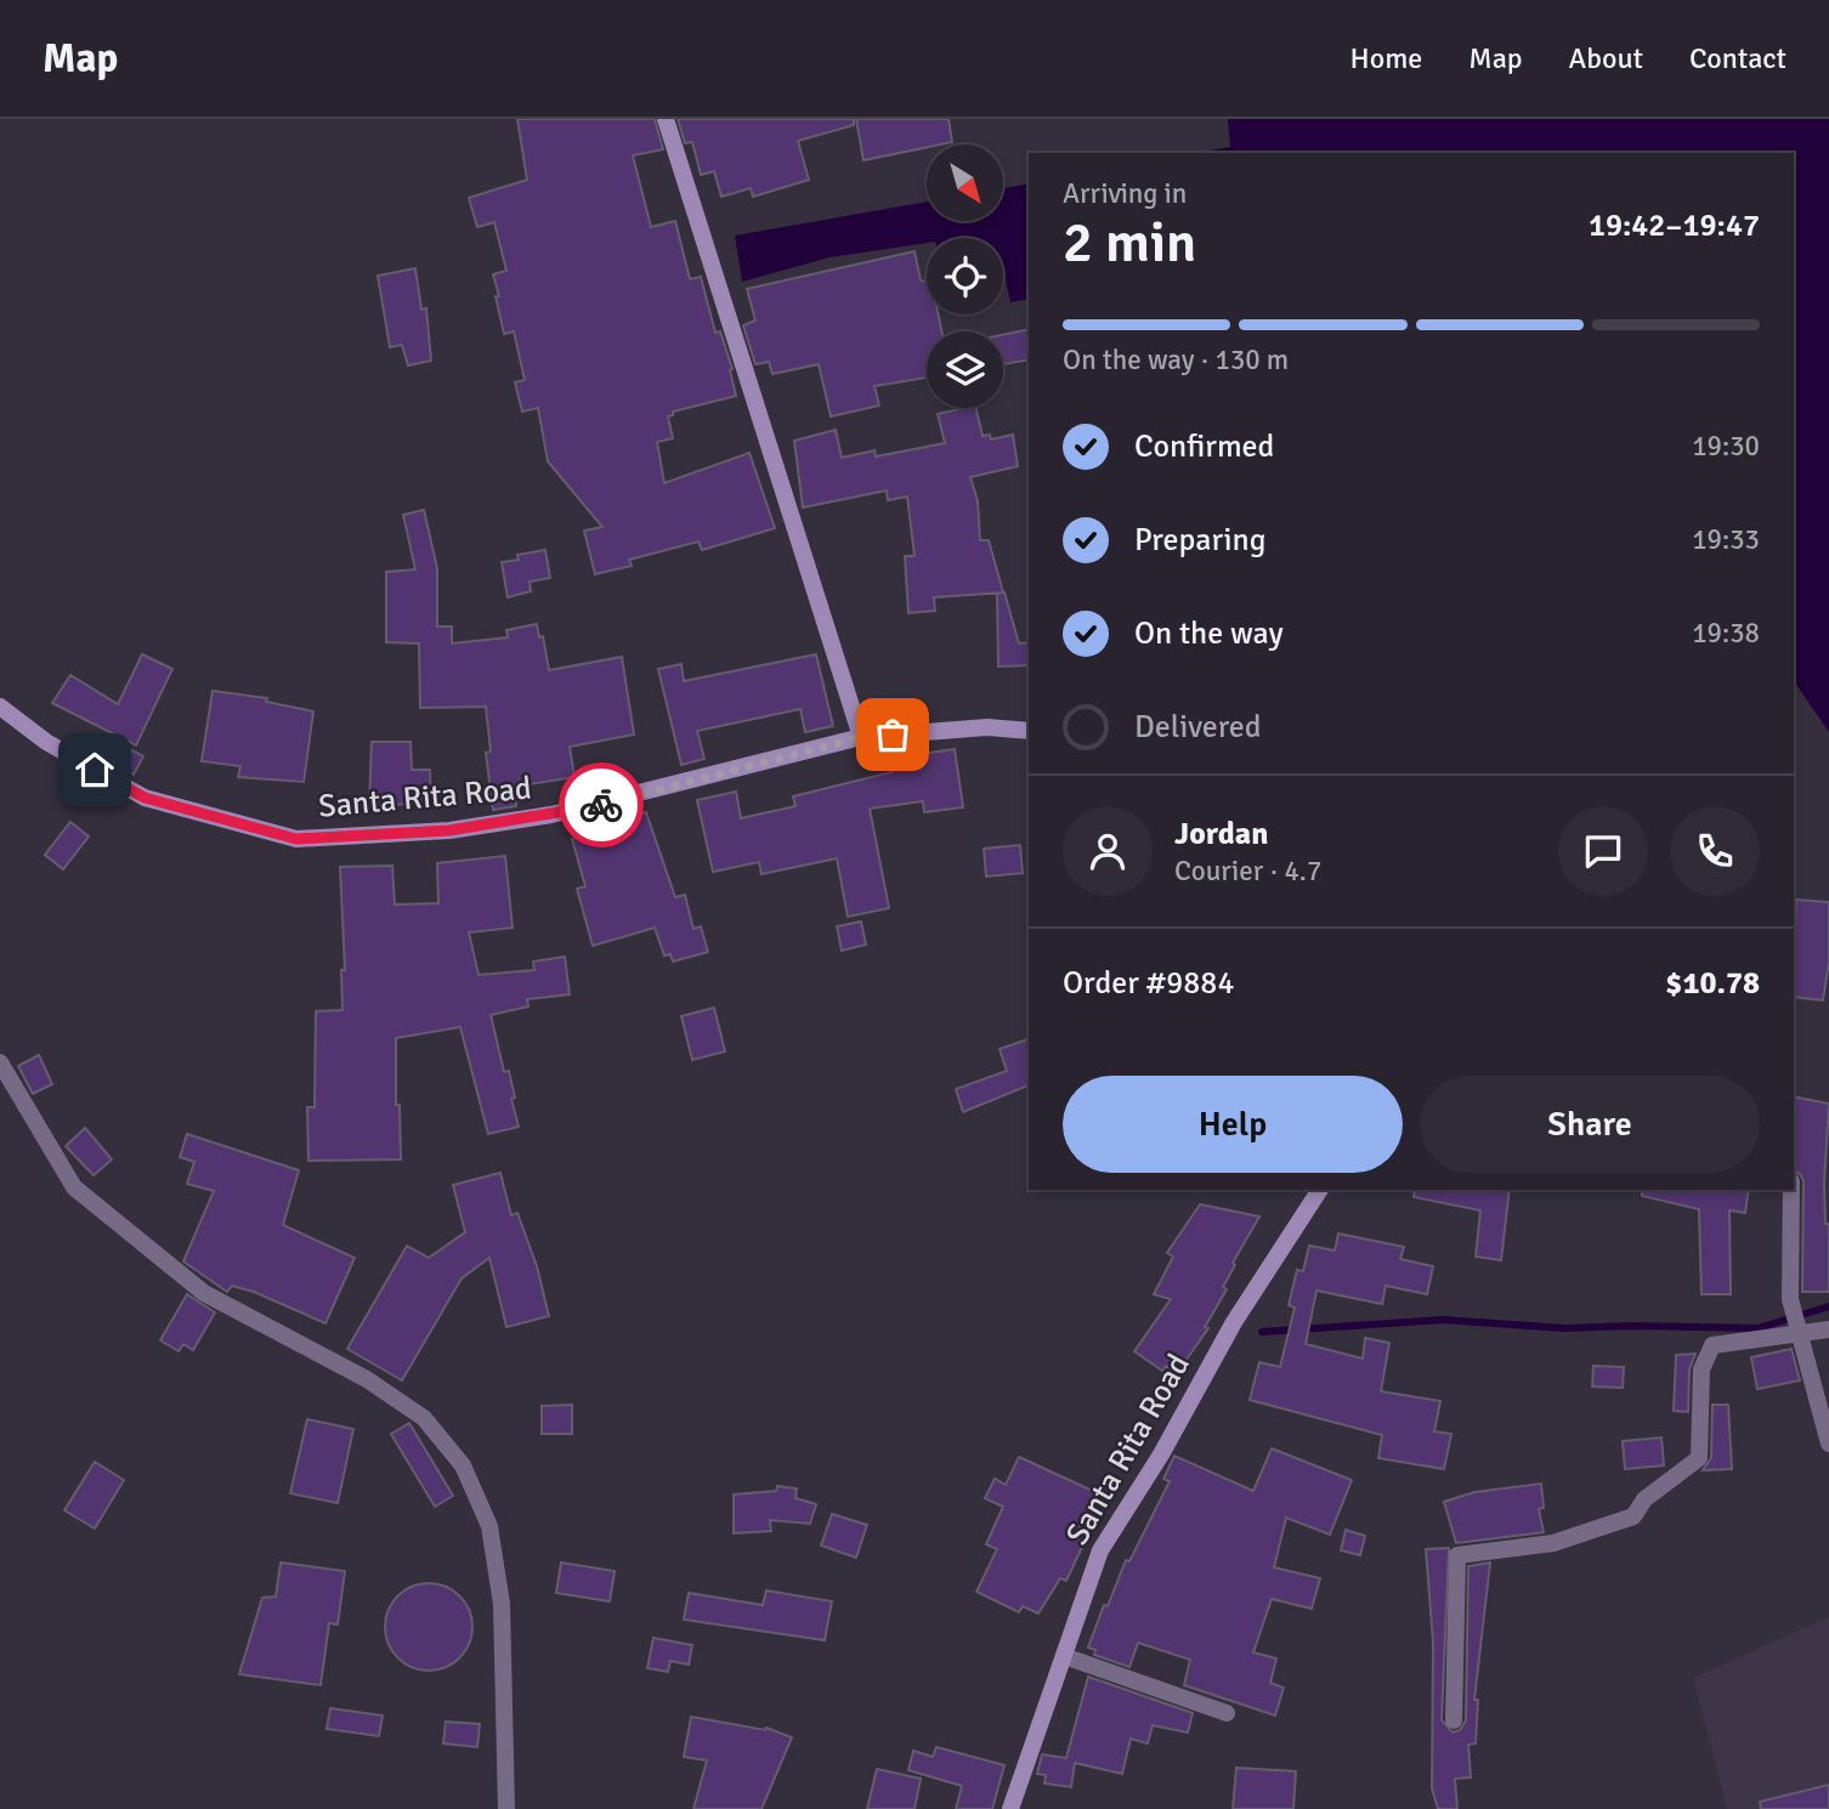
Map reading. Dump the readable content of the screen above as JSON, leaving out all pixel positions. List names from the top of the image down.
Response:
{
  "streets": {
    "street": ["Santa Rita Road"]
  },
  "north": "bottom right",
  "page": {
    "header": "Map",
    "nav": [
      "Home",
      "Map",
      "About",
      "Contact"
    ],
    "heading": ["2 min", "Arriving in", "19:42–19:47"],
    "panel": [
      "Jordan",
      "Courier · 4.7",
      "Order #9884",
      "$10.78"
    ],
    "bar": "On the way · 130 m",
    "list": [
      ["Confirmed", "19:30"],
      ["Preparing", "19:33"],
      ["On the way", "19:38"],
      "Delivered"
    ],
    "buttons": ["Help", "Share"]
  }
}
